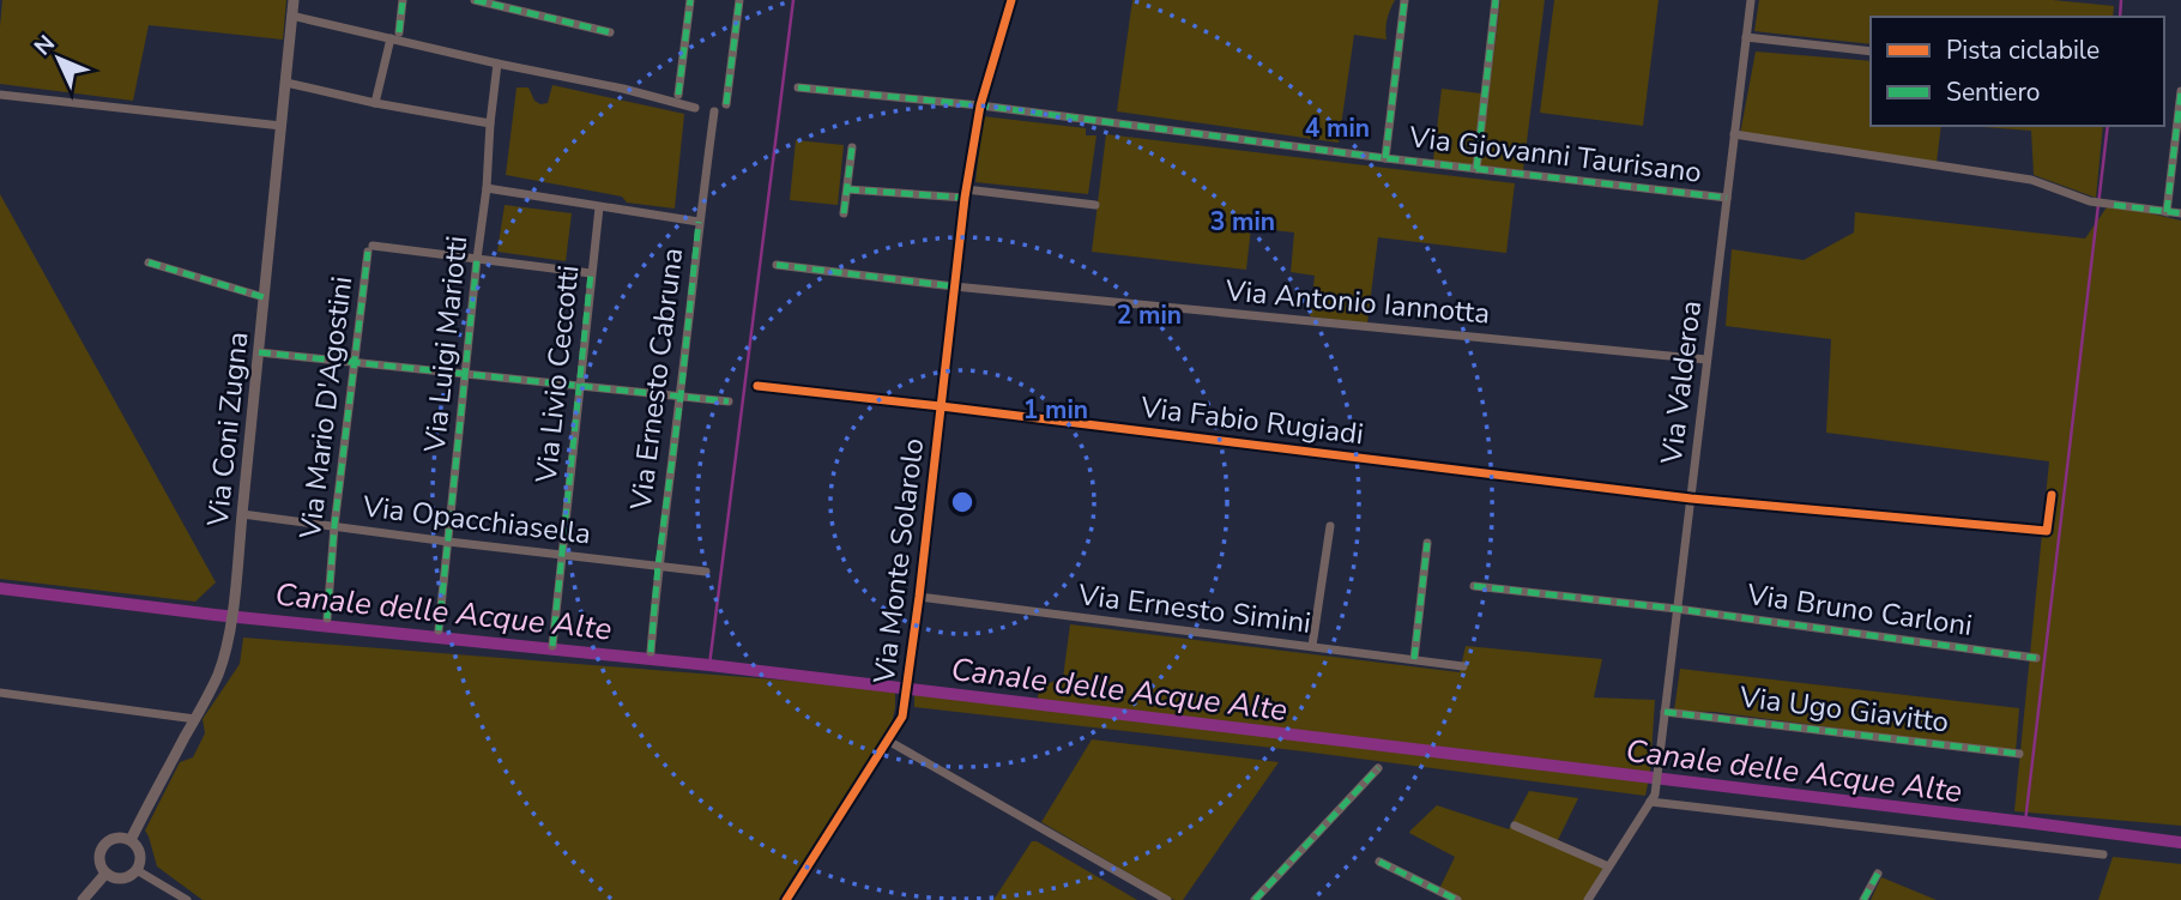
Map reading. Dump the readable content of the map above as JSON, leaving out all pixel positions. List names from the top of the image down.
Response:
{
  "streets": {
    "street": [
      "Via Giovanni Taurisano",
      "Via Antonio Iannotta",
      "Via Luigi Mariotti",
      "Via Livio Ceccotti",
      "Via Ernesto Cabruna",
      "Via Valderoa",
      "Via Mario D'Agostini",
      "Via Fabio Rugiadi",
      "Via Coni Zugna",
      "Via Opacchiasella",
      "Via Monte Solarolo",
      "Via Ernesto Simini",
      "Via Bruno Carloni",
      "Via Ugo Giavitto"
    ]
  },
  "crossings": [
    ["Via Giovanni Taurisano", "Via Valderoa"],
    ["Via Giovanni Taurisano", "Via Monte Solarolo"],
    ["Via Antonio Iannotta", "Via Valderoa"],
    ["Via Antonio Iannotta", "Via Monte Solarolo"],
    ["Via Luigi Mariotti", "Via Mario D'Agostini"],
    ["Via Luigi Mariotti", "Via Opacchiasella"],
    ["Via Livio Ceccotti", "Via Opacchiasella"],
    ["Via Ernesto Cabruna", "Via Opacchiasella"],
    ["Via Valderoa", "Via Fabio Rugiadi"],
    ["Via Valderoa", "Via Bruno Carloni"],
    ["Via Valderoa", "Via Ugo Giavitto"],
    ["Via Mario D'Agostini", "Via Opacchiasella"],
    ["Via Fabio Rugiadi", "Via Monte Solarolo"],
    ["Via Coni Zugna", "Via Opacchiasella"],
    ["Via Monte Solarolo", "Via Ernesto Simini"]
  ],
  "water": ["Canale delle Acque Alte"],
  "legend": ["Pista ciclabile", "Sentiero"],
  "north": "top left",
  "rings": [
    "4 min",
    "3 min",
    "2 min",
    "1 min"
  ]
}
